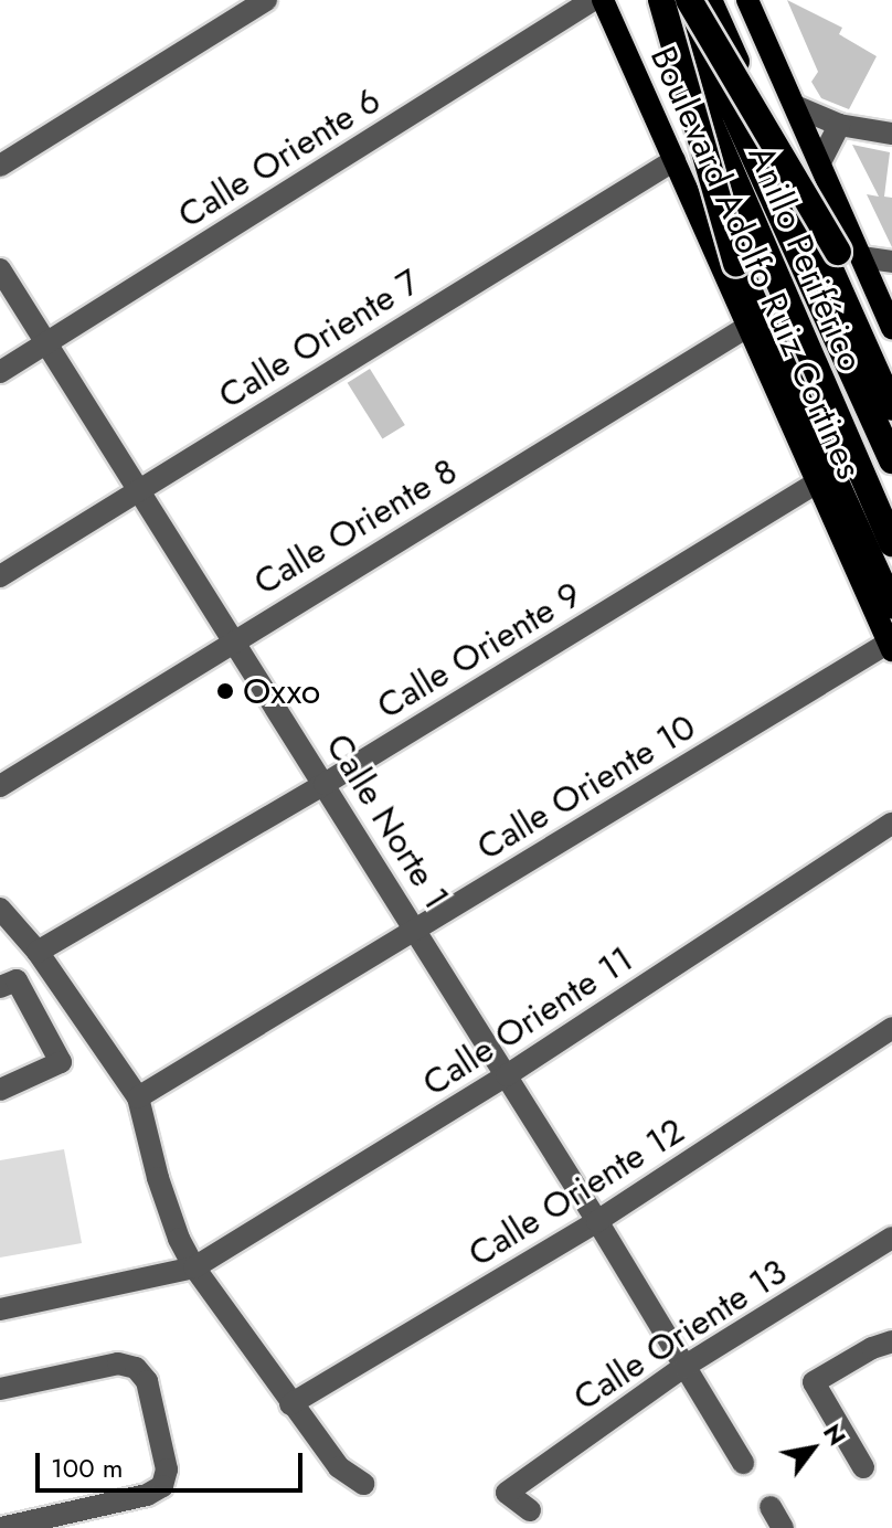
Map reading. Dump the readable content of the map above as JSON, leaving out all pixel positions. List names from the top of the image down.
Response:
{
  "streets": {
    "highway": ["Anillo Periférico"],
    "main road": ["Boulevard Adolfo Ruiz Cortines"],
    "street": [
      "Calle Oriente 6",
      "Calle Oriente 7",
      "Calle Oriente 8",
      "Calle Oriente 9",
      "Calle Oriente 10",
      "Calle Norte 1",
      "Calle Oriente 11",
      "Calle Oriente 12",
      "Calle Oriente 13"
    ]
  },
  "crossings": [
    ["Calle Oriente 6", "Calle Norte 1"],
    ["Boulevard Adolfo Ruiz Cortines", "Calle Oriente 7"],
    ["Boulevard Adolfo Ruiz Cortines", "Calle Oriente 8"],
    ["Boulevard Adolfo Ruiz Cortines", "Calle Oriente 9"],
    ["Boulevard Adolfo Ruiz Cortines", "Calle Oriente 10"],
    ["Calle Oriente 7", "Calle Norte 1"],
    ["Calle Oriente 8", "Calle Norte 1"],
    ["Calle Oriente 9", "Calle Norte 1"],
    ["Calle Oriente 10", "Calle Norte 1"],
    ["Calle Norte 1", "Calle Oriente 11"],
    ["Calle Norte 1", "Calle Oriente 12"],
    ["Calle Norte 1", "Calle Oriente 13"]
  ],
  "places": ["Oxxo"],
  "scale_bar": "100 m",
  "north": "top right"
}
